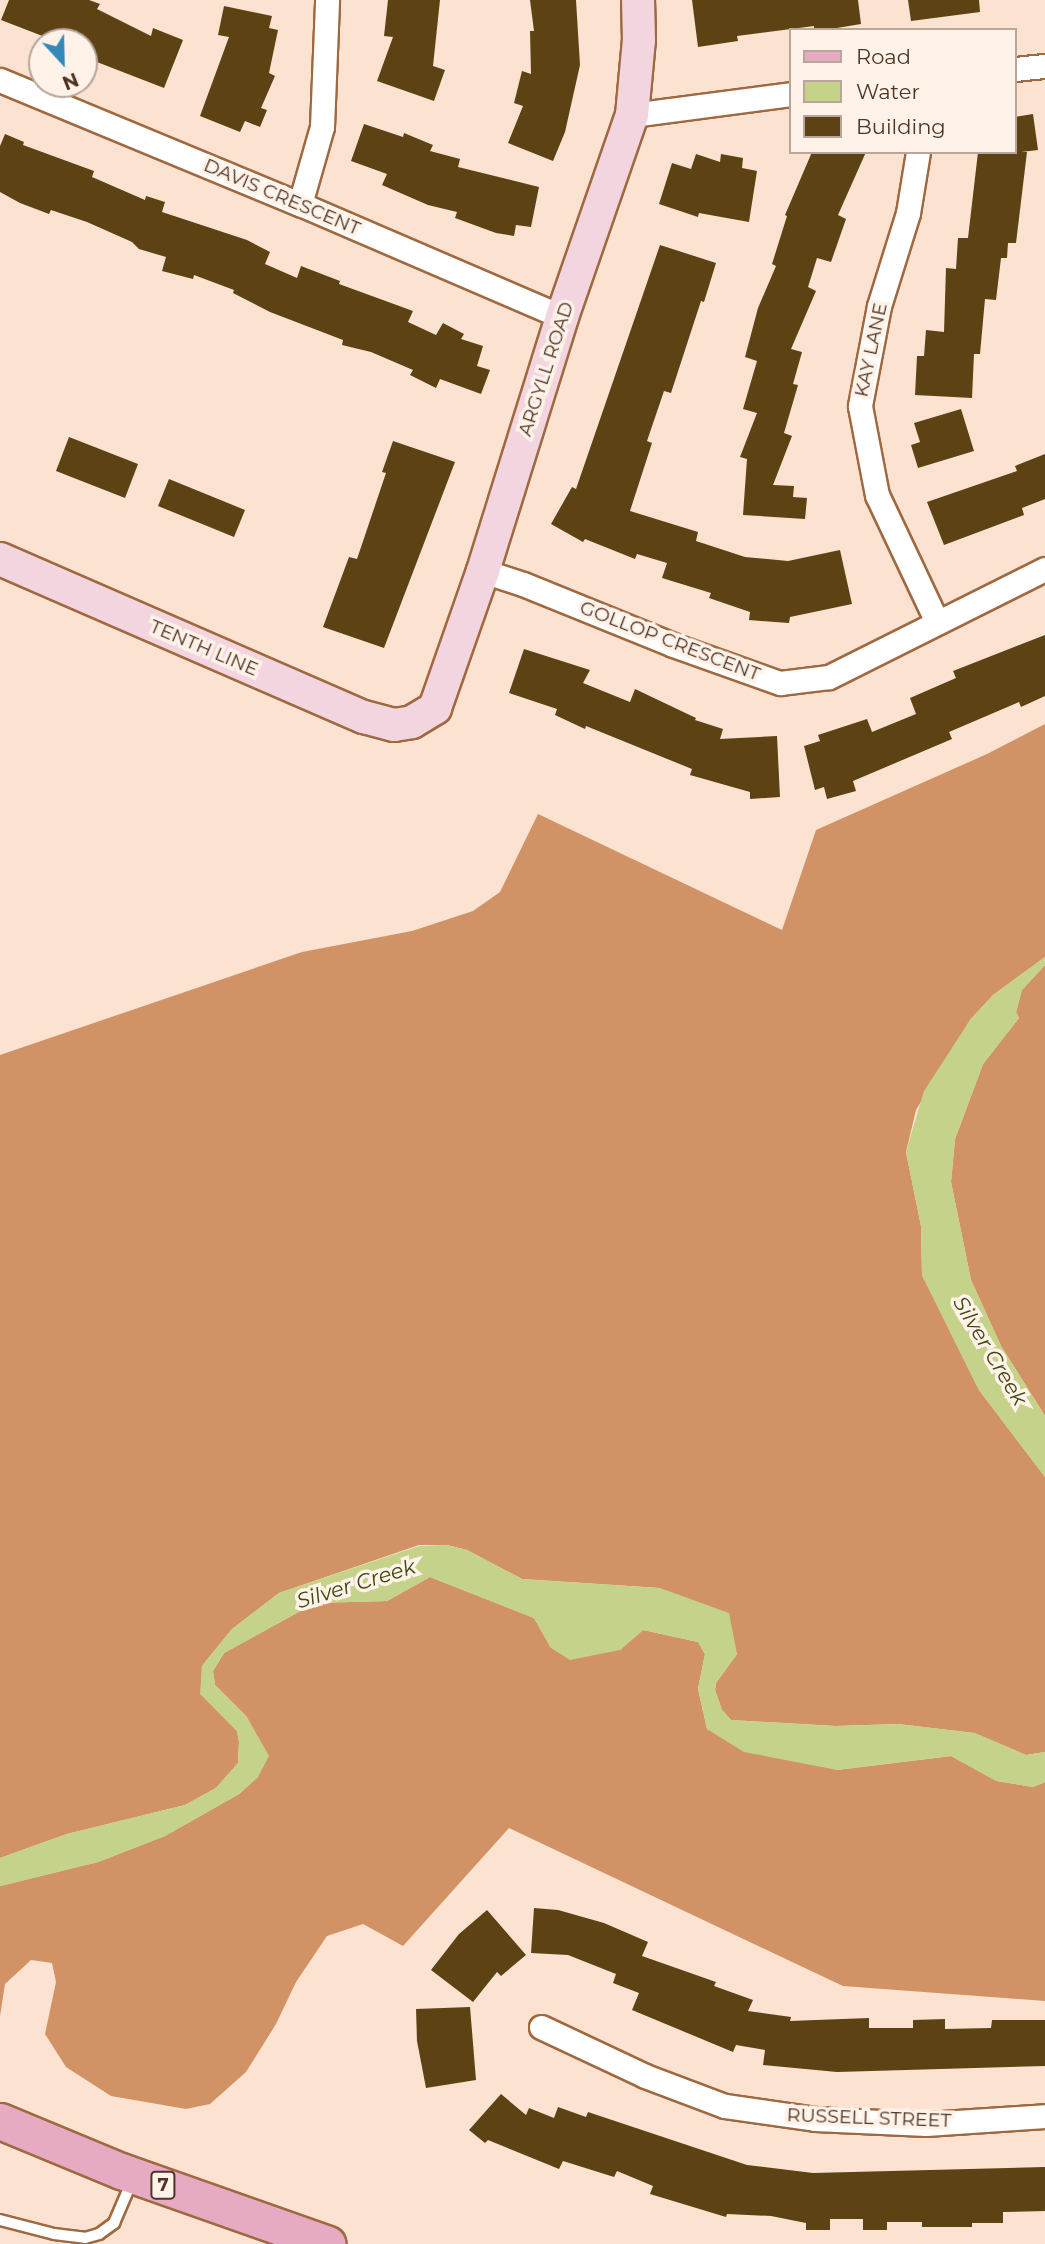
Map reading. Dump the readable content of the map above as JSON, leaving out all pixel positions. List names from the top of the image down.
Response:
{
  "streets": {
    "main road": ["7"],
    "street": [
      "DAVIS CRESCENT",
      "KAY LANE",
      "ARGYLL ROAD",
      "GOLLOP CRESCENT",
      "TENTH LINE",
      "RUSSELL STREET"
    ]
  },
  "crossings": [
    ["DAVIS CRESCENT", "ARGYLL ROAD"],
    ["KAY LANE", "GOLLOP CRESCENT"],
    ["ARGYLL ROAD", "GOLLOP CRESCENT"],
    ["ARGYLL ROAD", "TENTH LINE"]
  ],
  "water": ["Silver Creek"],
  "legend": ["Road", "Water", "Building"],
  "north": "bottom"
}
